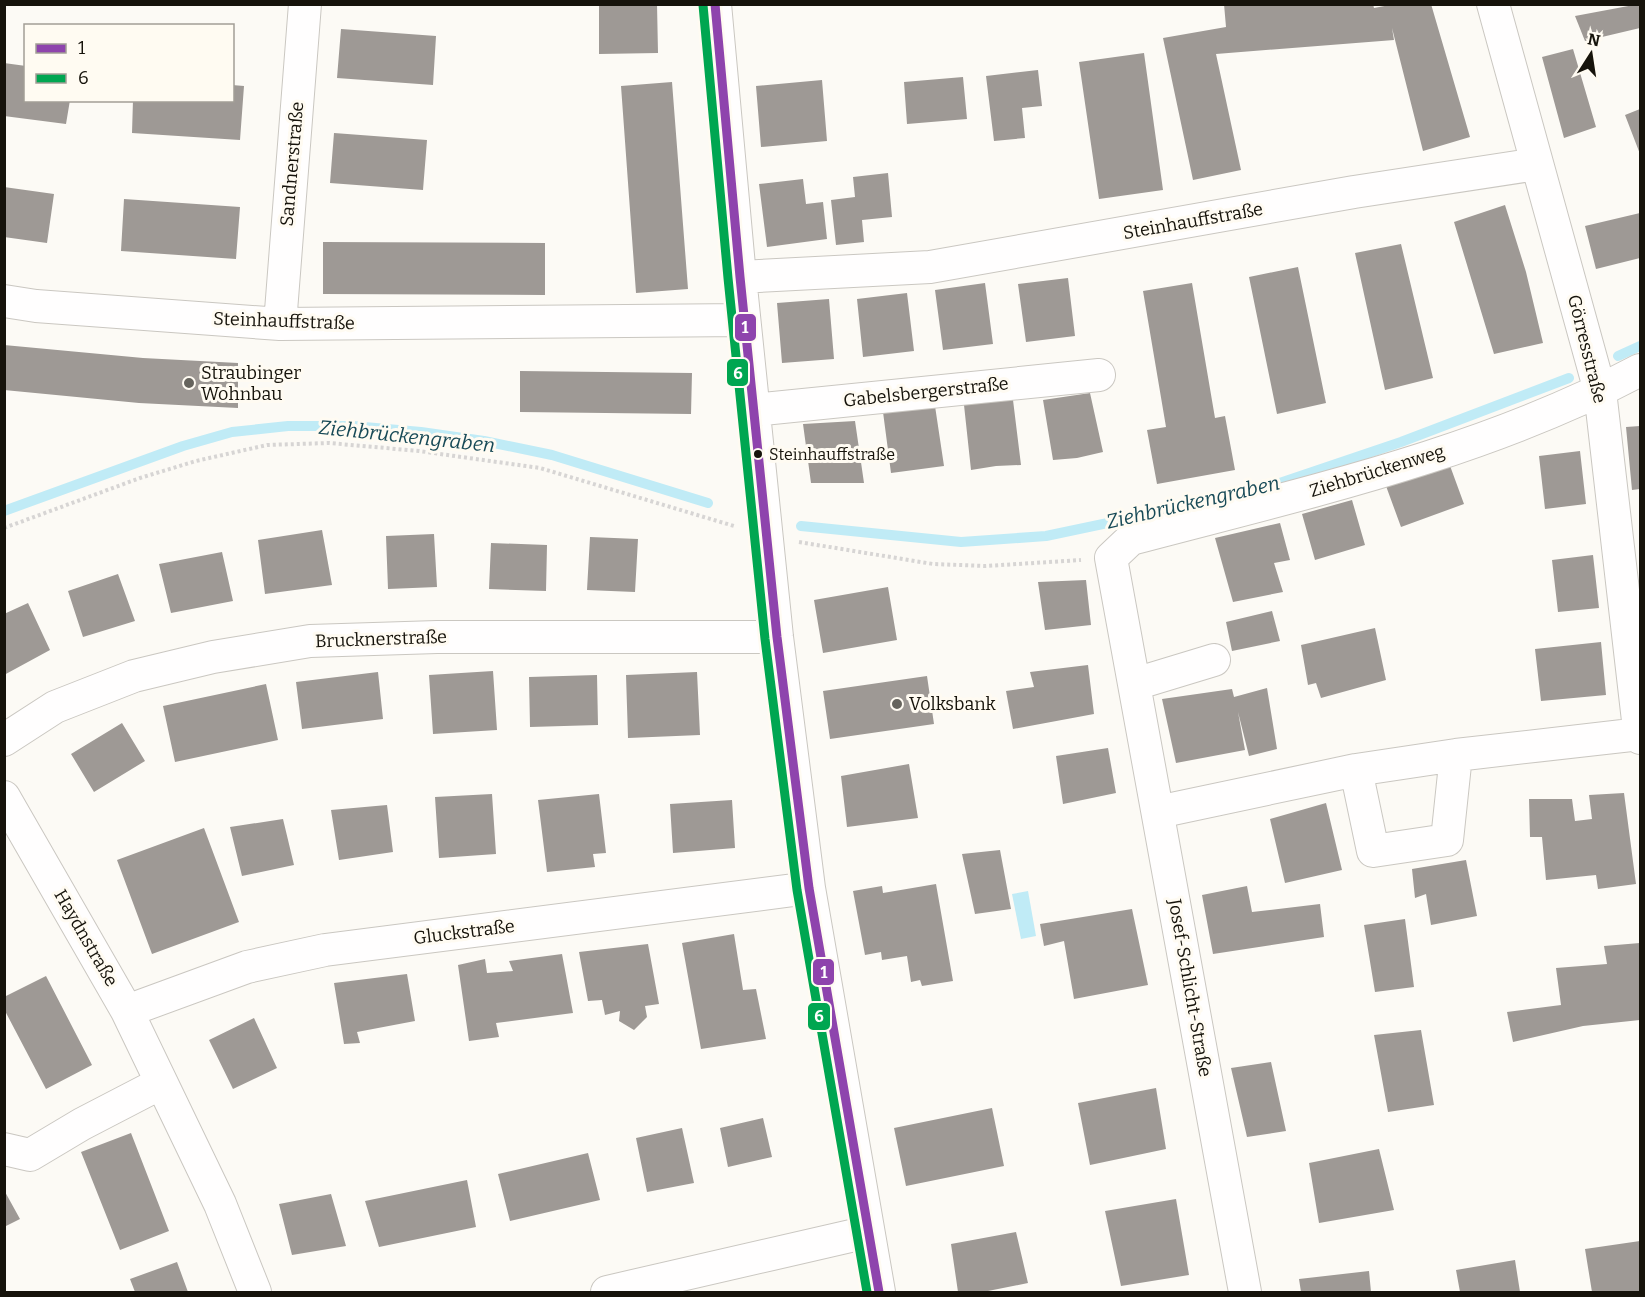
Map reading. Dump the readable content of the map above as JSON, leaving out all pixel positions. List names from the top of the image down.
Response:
{
  "streets": {
    "street": [
      "Sandnerstraße",
      "Steinhauffstraße",
      "Görresstraße",
      "Gabelsbergerstraße",
      "Ziehbrückenweg",
      "Brucknerstraße",
      "Gluckstraße",
      "Haydnstraße",
      "Josef-Schlicht-Straße"
    ]
  },
  "crossings": [
    ["Sandnerstraße", "Steinhauffstraße"],
    ["Steinhauffstraße", "Görresstraße"],
    ["Görresstraße", "Ziehbrückenweg"],
    ["Ziehbrückenweg", "Josef-Schlicht-Straße"],
    ["Gluckstraße", "Haydnstraße"]
  ],
  "water": ["Ziehbrückengraben"],
  "places": ["Straubinger Wohnbau", "Steinhauffstraße", "Volksbank"],
  "lines": ["transit line 1", "transit line 6"],
  "legend": ["1", "6"],
  "north": "top"
}
